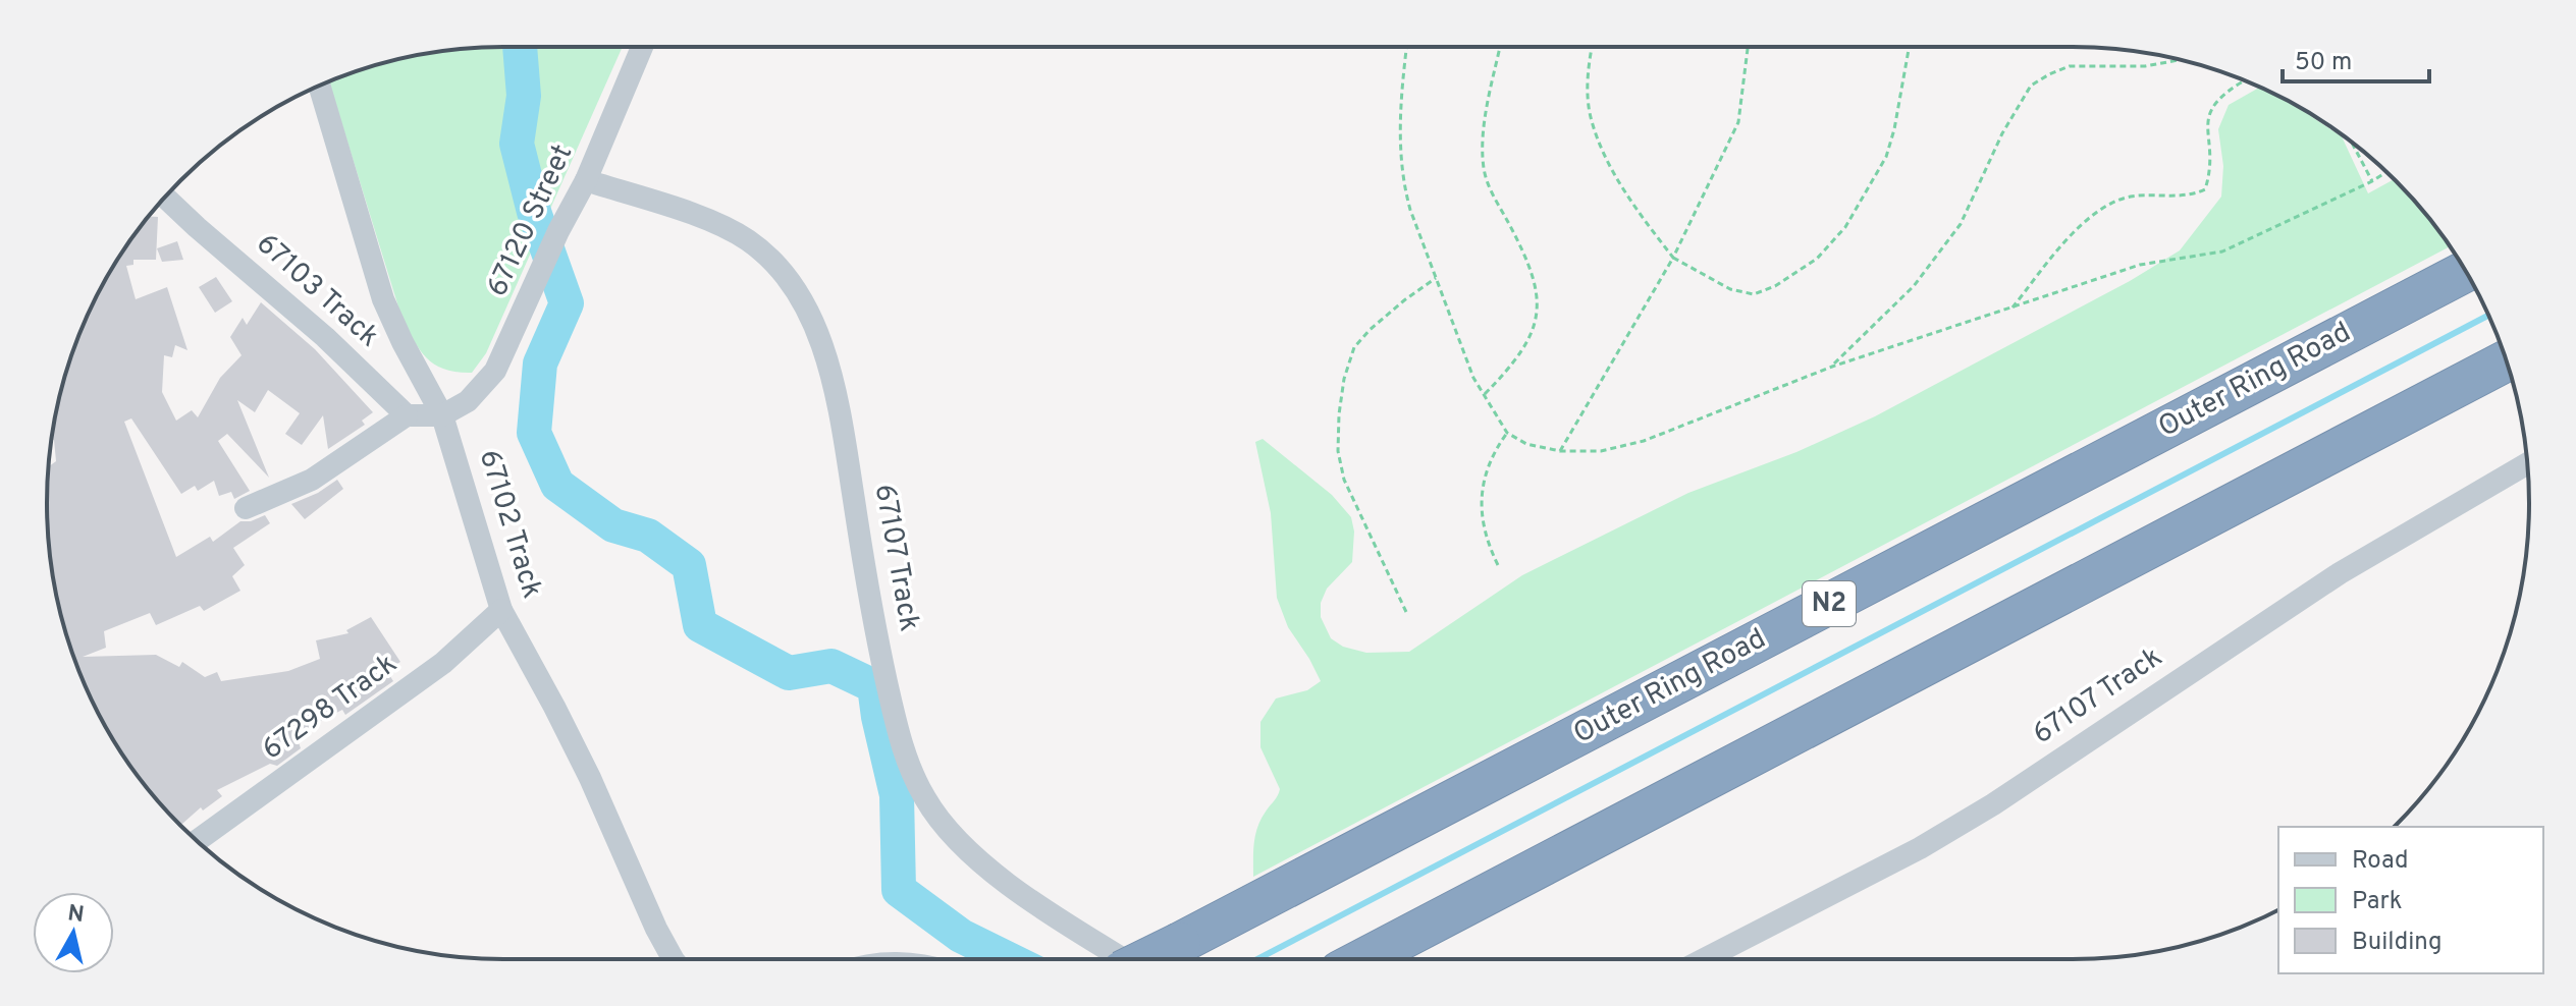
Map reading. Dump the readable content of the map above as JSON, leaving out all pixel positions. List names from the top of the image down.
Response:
{
  "streets": {
    "highway": ["Outer Ring Road", "N2"],
    "street": [
      "67120 Street",
      "67103 Track",
      "67102 Track",
      "67107 Track",
      "67298 Track"
    ]
  },
  "crossings": [
    ["67120 Street", "67102 Track"],
    ["67120 Street", "67107 Track"],
    ["67102 Track", "67298 Track"]
  ],
  "legend": ["Road", "Park", "Building"],
  "scale_bar": "50 m",
  "north": "top"
}
